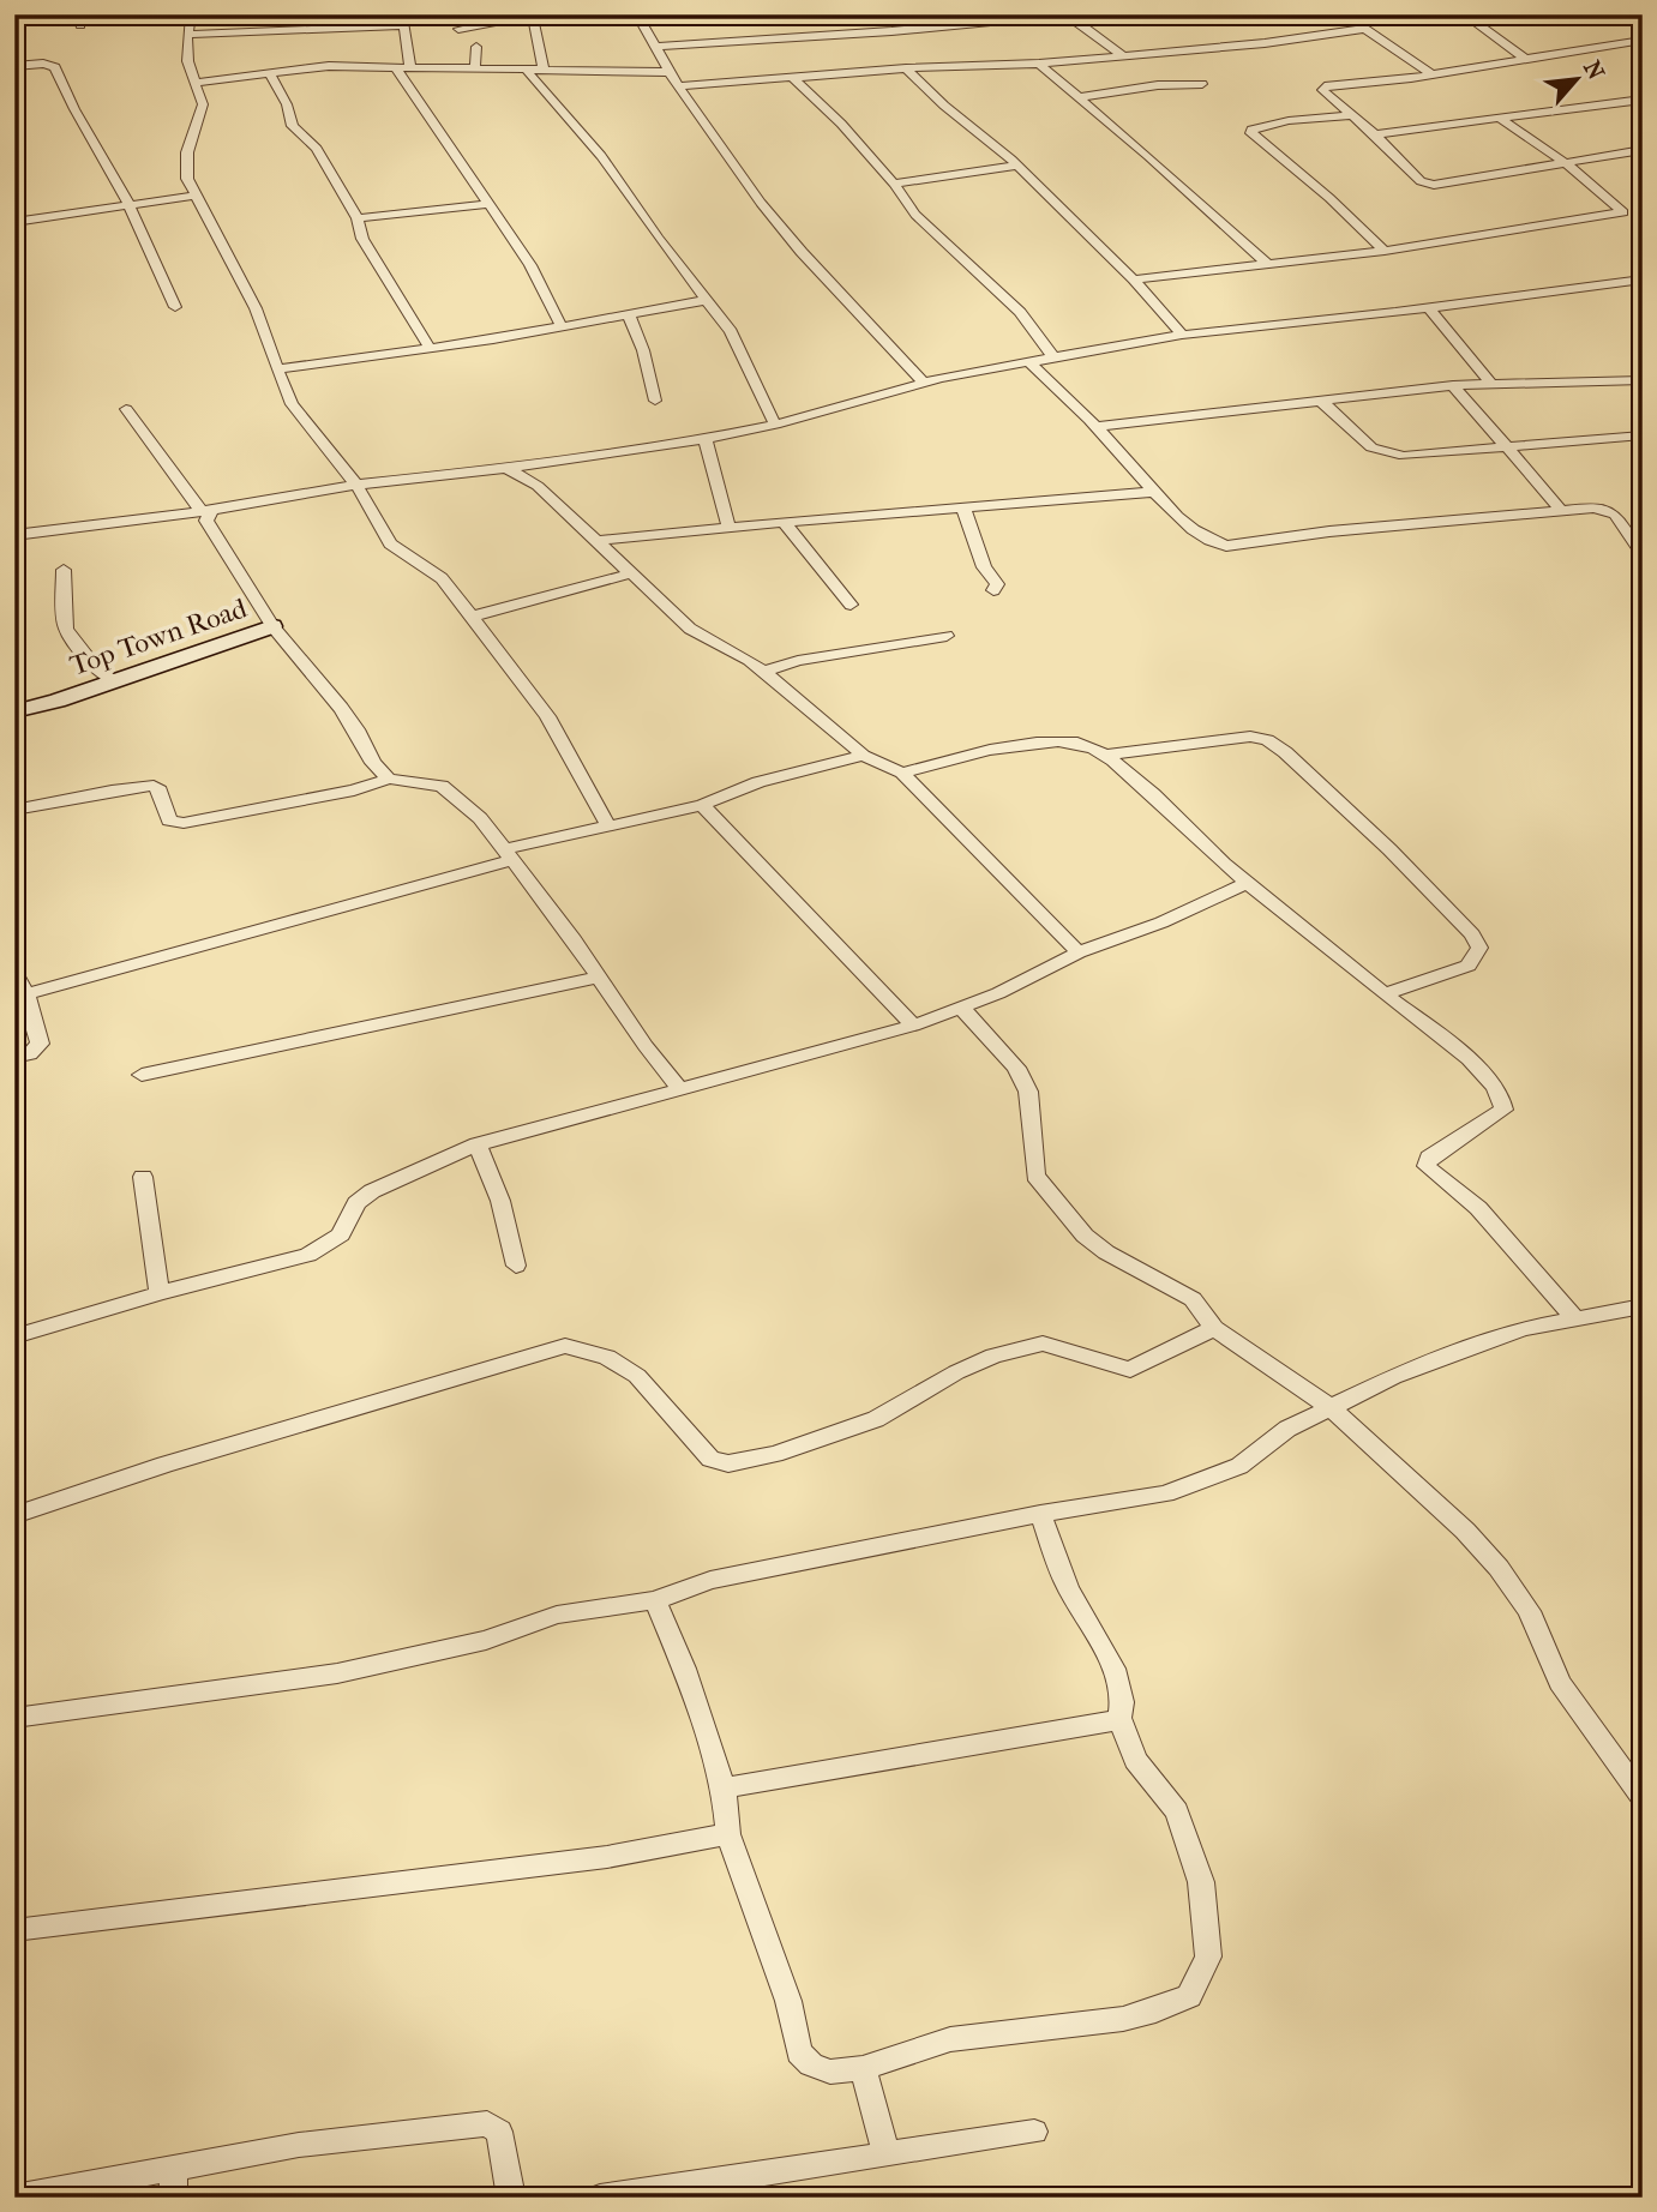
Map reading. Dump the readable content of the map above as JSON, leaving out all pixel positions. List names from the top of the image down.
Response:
{
  "streets": {
    "street": ["Top Town Road"]
  },
  "north": "top right"
}
